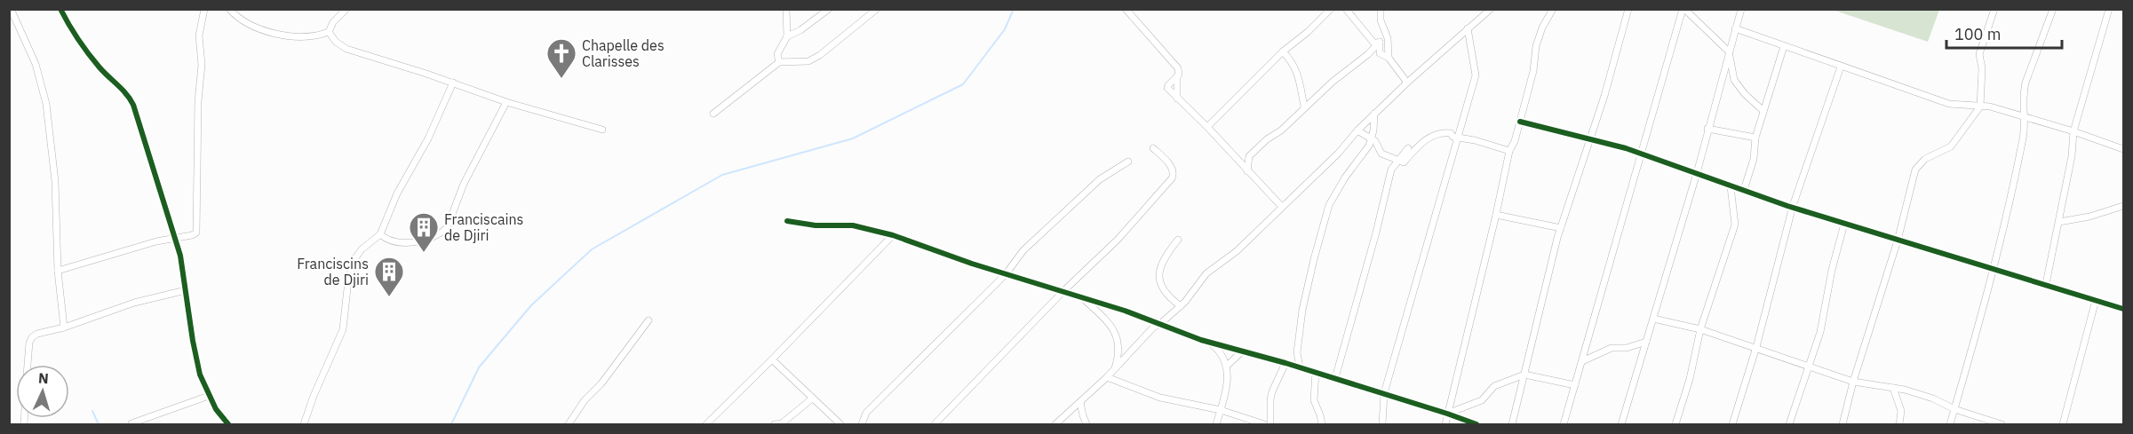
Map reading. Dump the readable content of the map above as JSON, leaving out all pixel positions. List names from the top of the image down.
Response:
{
  "places": {
    "church": ["Chapelle des Clarisses"],
    "building": ["Franciscains de Djiri", "Franciscins de Djiri"]
  },
  "scale_bar": "100 m",
  "north": "top"
}
